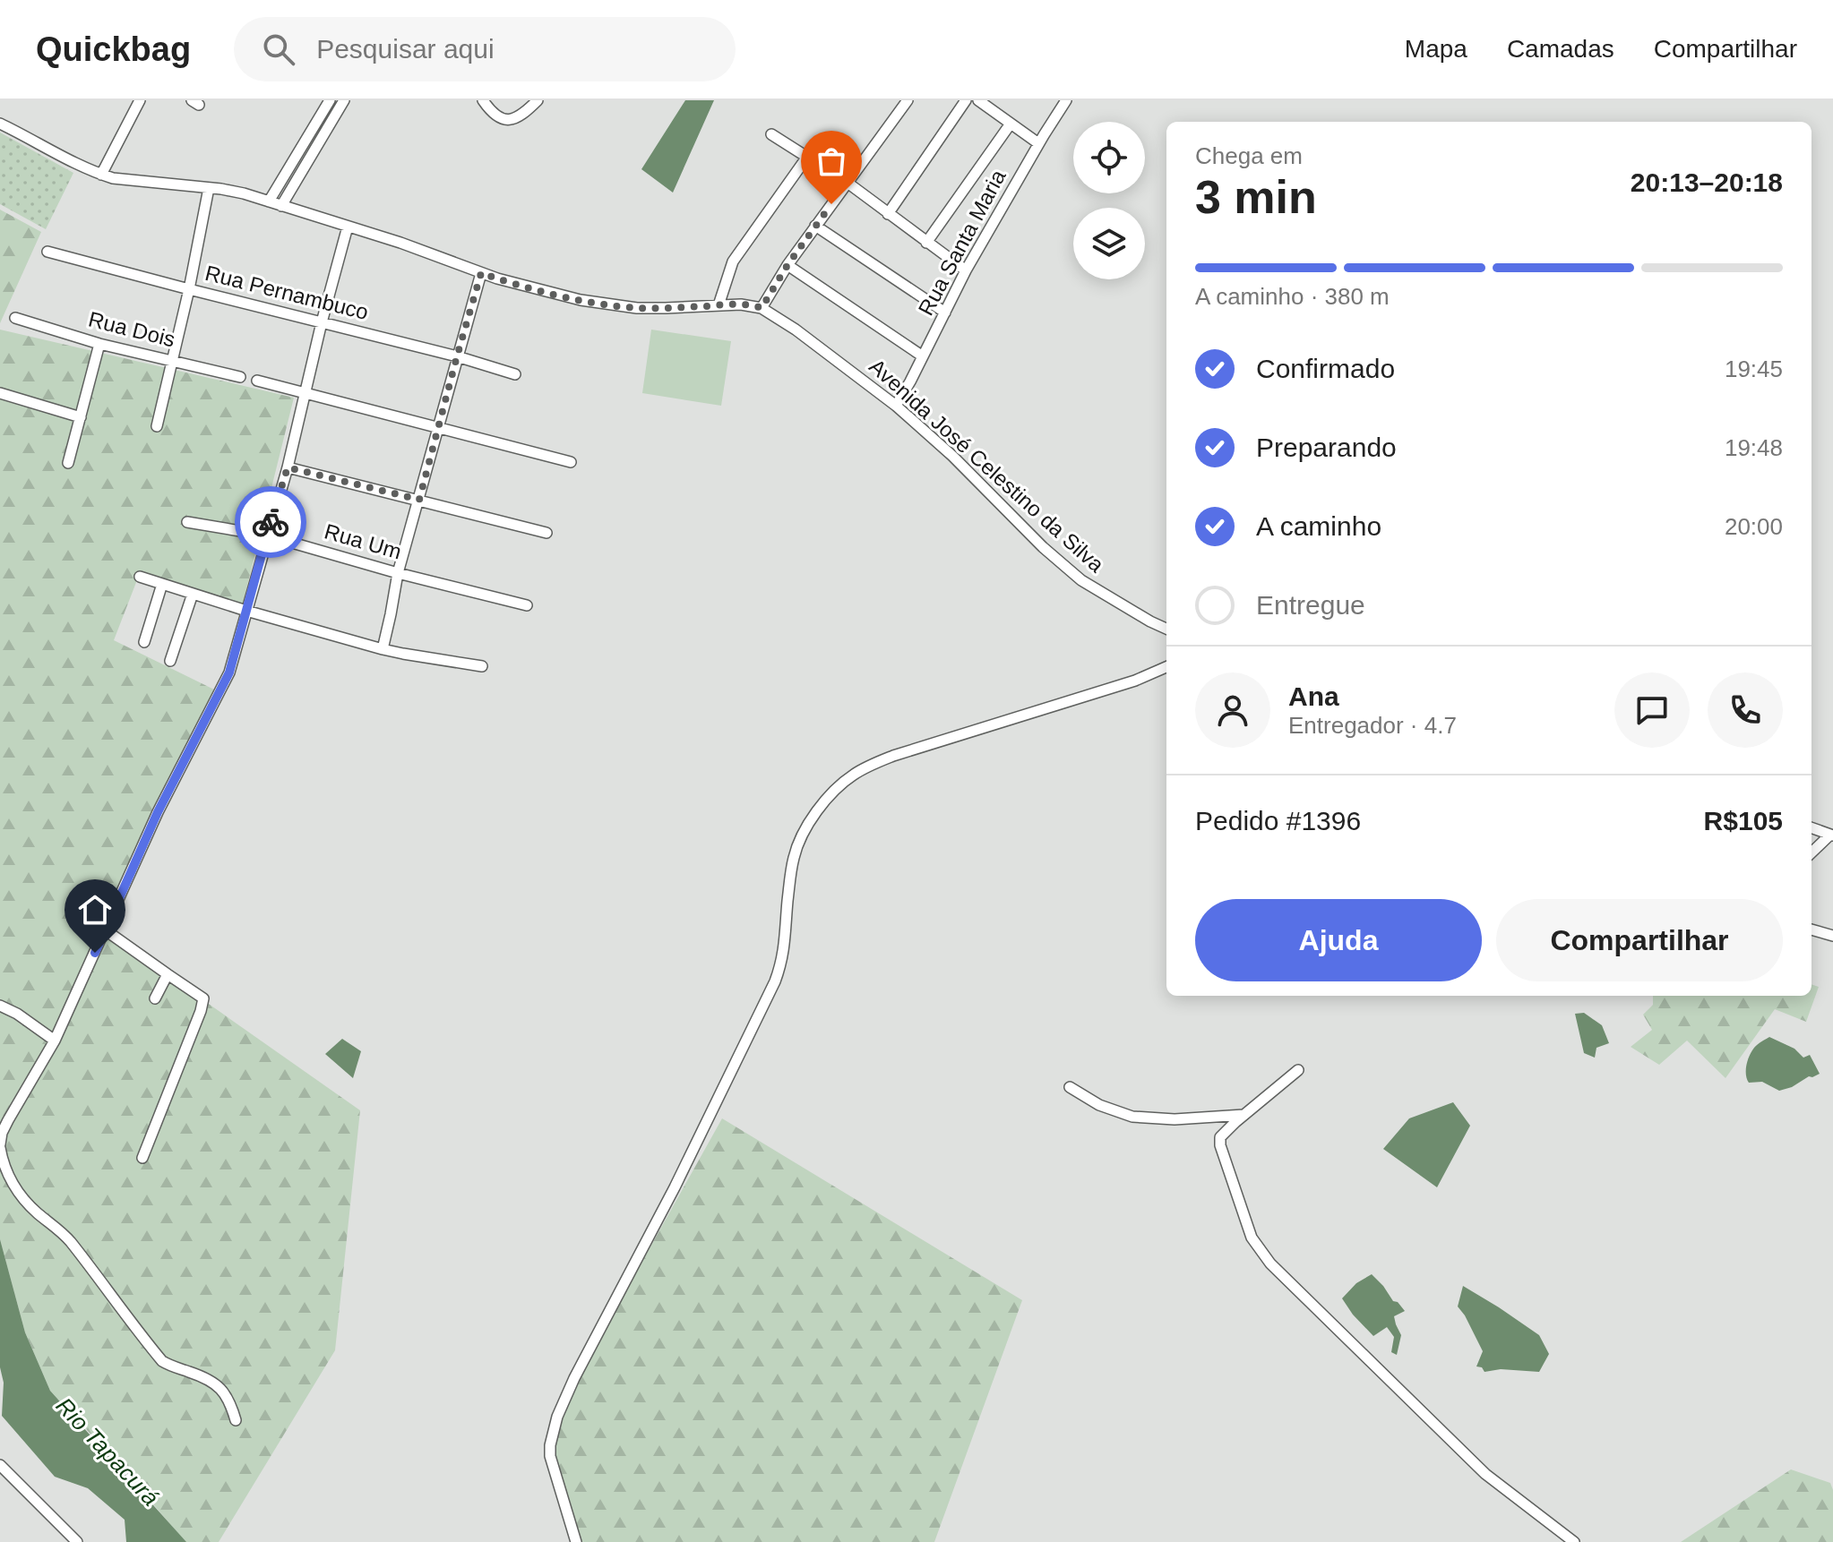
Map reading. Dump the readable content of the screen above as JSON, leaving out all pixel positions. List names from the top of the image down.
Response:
{
  "streets": {
    "street": [
      "Rua Santa Maria",
      "Rua Pernambuco",
      "Rua Dois",
      "Avenida José Celestino da Silva",
      "Rua Um"
    ]
  },
  "crossings": [
    ["Rua Santa Maria", "Avenida José Celestino da Silva"]
  ],
  "water": ["Rio Tapacurá"],
  "page": {
    "header": "Quickbag",
    "search": "Pesquisar aqui",
    "nav": ["Mapa", "Camadas", "Compartilhar"],
    "heading": ["3 min", "Chega em", "20:13–20:18"],
    "panel": [
      "Ana",
      "Entregador · 4.7",
      "Pedido #1396",
      "R$105"
    ],
    "bar": "A caminho · 380 m",
    "list": [
      ["Confirmado", "19:45"],
      ["Preparando", "19:48"],
      ["A caminho", "20:00"],
      "Entregue"
    ],
    "buttons": ["Ajuda", "Compartilhar"]
  }
}
